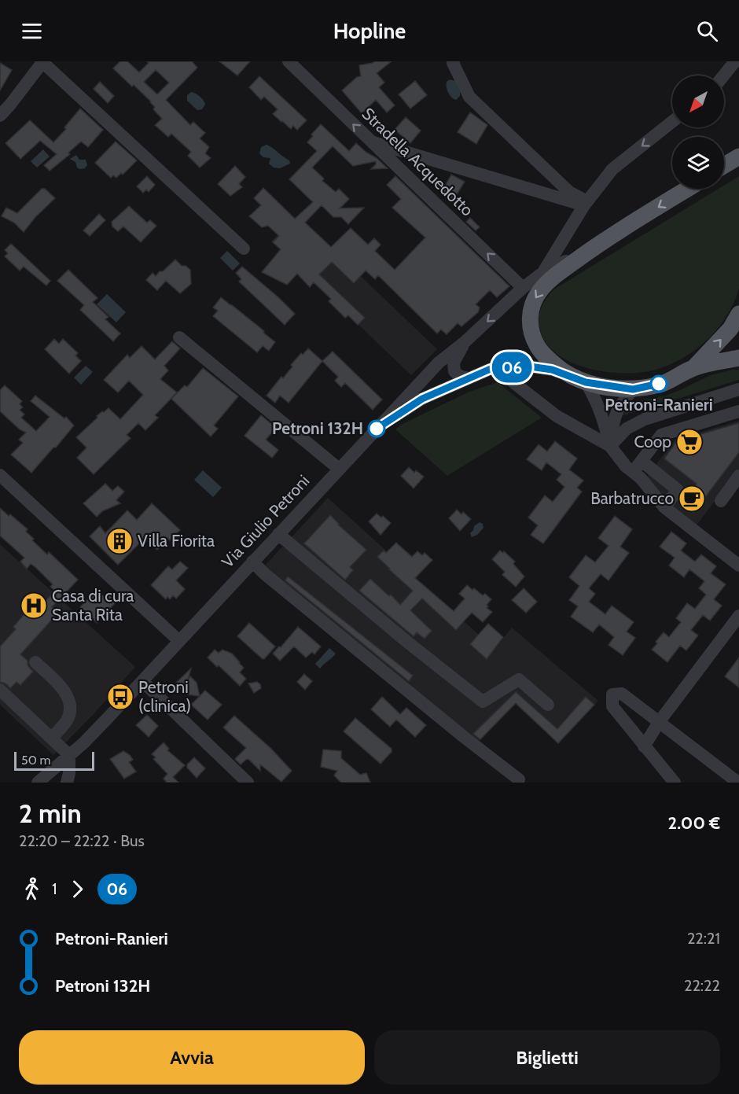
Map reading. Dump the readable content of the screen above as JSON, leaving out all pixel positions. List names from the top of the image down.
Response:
{
  "streets": {
    "street": ["Stradella Acquedotto", "Via Giulio Petroni"]
  },
  "crossings": [
    ["Stradella Acquedotto", "Via Giulio Petroni"]
  ],
  "places": {
    "other": ["Petroni-Ranieri", "Petroni 132H"],
    "supermarket": ["Coop"],
    "cafe": ["Barbatrucco"],
    "building": ["Villa Fiorita"],
    "hospital": ["Casa di cura Santa Rita"],
    "bus stop": ["Petroni (clinica)"]
  },
  "lines": ["bus line 06"],
  "scale_bar": "50 m",
  "north": "bottom left",
  "page": {
    "header": "Hopline",
    "on_map": "06",
    "scale": "50 m",
    "heading": ["2 min", "22:20 – 22:22 · Bus", "2.00 €"],
    "legs": ["1", "06"],
    "list": [
      {
        "name": "Petroni-Ranieri",
        "value": "22:21"
      },
      {
        "name": "Petroni 132H",
        "value": "22:22"
      }
    ],
    "buttons": ["Avvia", "Biglietti"]
  }
}
